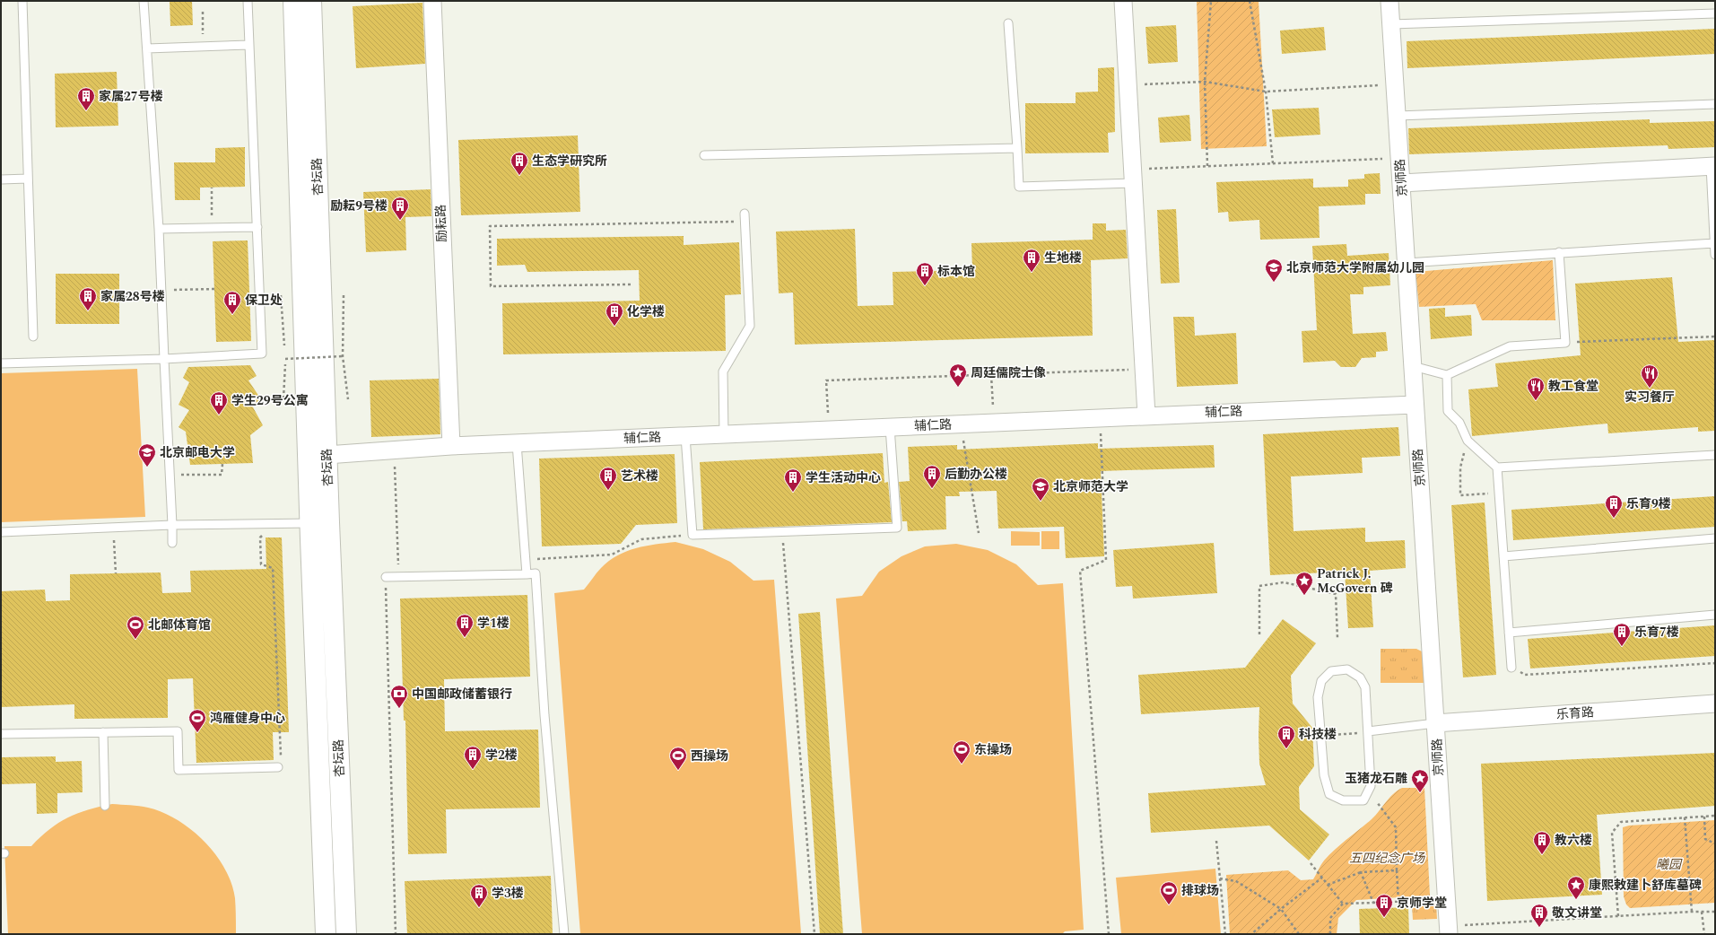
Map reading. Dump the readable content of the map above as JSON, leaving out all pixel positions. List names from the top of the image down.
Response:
{
  "streets": {
    "street": [
      "杏坛路",
      "京师路",
      "励耘路",
      "辅仁路",
      "乐育路"
    ]
  },
  "crossings": [
    ["杏坛路", "辅仁路"],
    ["京师路", "辅仁路"],
    ["京师路", "乐育路"],
    ["励耘路", "辅仁路"]
  ],
  "parks": ["五四纪念广场", "曦园"],
  "places": {
    "building": [
      "家属27号楼",
      "生态学研究所",
      "励耘9号楼",
      "生地楼",
      "标本馆",
      "家属28号楼",
      "保卫处",
      "化学楼",
      "学生29号公寓",
      "后勤办公楼",
      "艺术楼",
      "学生活动中心",
      "乐育9楼",
      "学1楼",
      "乐育7楼",
      "科技楼",
      "学2楼",
      "教六楼",
      "学3楼",
      "京师学堂",
      "敬文讲堂"
    ],
    "school or university": ["北京师范大学附属幼儿园", "北京邮电大学", "北京师范大学"],
    "place": [
      "周廷儒院士像",
      "Patrick J. McGovern 碑",
      "玉猪龙石雕",
      "康熙敕建卜舒库墓碑"
    ],
    "restaurant": ["实习餐厅", "教工食堂"],
    "sports": [
      "北邮体育馆",
      "鸿雁健身中心",
      "东操场",
      "西操场",
      "排球场"
    ],
    "bank": ["中国邮政储蓄银行"]
  }
}
